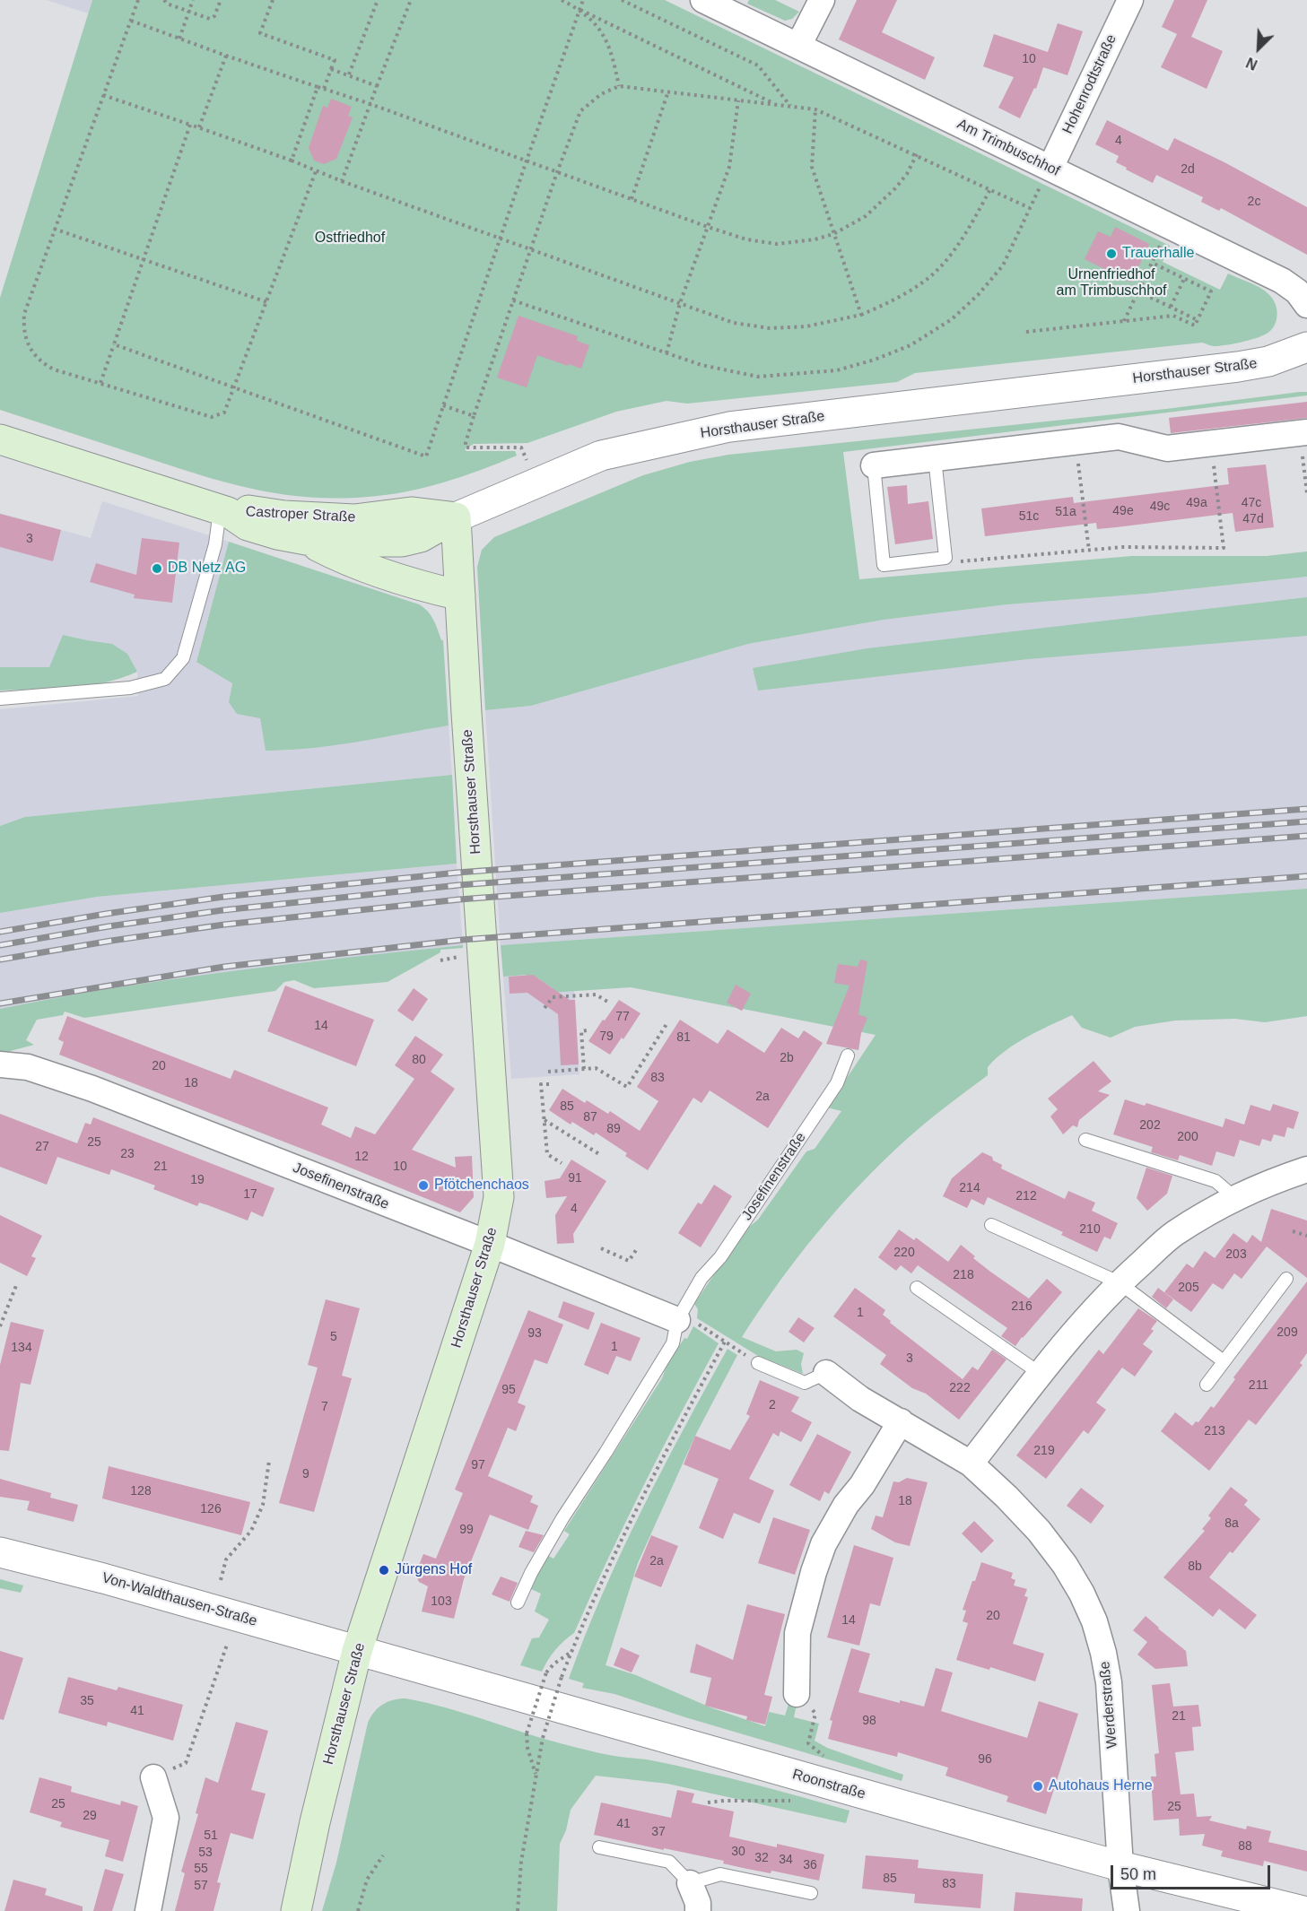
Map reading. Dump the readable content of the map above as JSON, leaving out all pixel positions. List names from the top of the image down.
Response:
{
  "streets": {
    "main road": ["Horsthauser Straße", "Castroper Straße"],
    "street": [
      "Hohenrodtstraße",
      "Am Trimbuschhof",
      "Josefinenstraße",
      "Von-Waldthausen-Straße",
      "Werderstraße",
      "Roonstraße"
    ]
  },
  "crossings": [
    ["Hohenrodtstraße", "Am Trimbuschhof"],
    ["Horsthauser Straße", "Castroper Straße"],
    ["Horsthauser Straße", "Josefinenstraße"],
    ["Horsthauser Straße", "Von-Waldthausen-Straße"],
    ["Horsthauser Straße", "Roonstraße"],
    ["Von-Waldthausen-Straße", "Roonstraße"],
    ["Werderstraße", "Roonstraße"]
  ],
  "parks": ["Ostfriedhof", "Urnenfriedhof am Trimbuschhof"],
  "places": [
    "Trauerhalle",
    "DB Netz AG",
    "Pfötchenchaos",
    "Jürgens Hof",
    "Autohaus Herne"
  ],
  "house_numbers": [
    "10",
    "4",
    "2d",
    "2c",
    "49a",
    "47c",
    "49c",
    "49e",
    "51a",
    "51c",
    "47d",
    "3",
    "77",
    "14",
    "79",
    "81",
    "2b",
    "80",
    "20",
    "83",
    "18",
    "2a",
    "85",
    "87",
    "202",
    "89",
    "200",
    "25",
    "27",
    "23",
    "12",
    "21",
    "10",
    "91",
    "19",
    "214",
    "17",
    "212",
    "4",
    "210",
    "220",
    "203",
    "218",
    "205",
    "216",
    "1",
    "209",
    "93",
    "5",
    "1",
    "134",
    "3",
    "211",
    "222",
    "95",
    "2",
    "7",
    "213",
    "219",
    "97",
    "9",
    "128",
    "18",
    "126",
    "8a",
    "99",
    "2a",
    "8b",
    "103",
    "20",
    "14",
    "35",
    "41",
    "21",
    "98",
    "96",
    "25",
    "25",
    "29",
    "41",
    "37",
    "51",
    "88",
    "30",
    "53",
    "32",
    "34",
    "36",
    "55",
    "85",
    "83",
    "57"
  ],
  "scale_bar": "50 m",
  "north": "bottom left"
}
